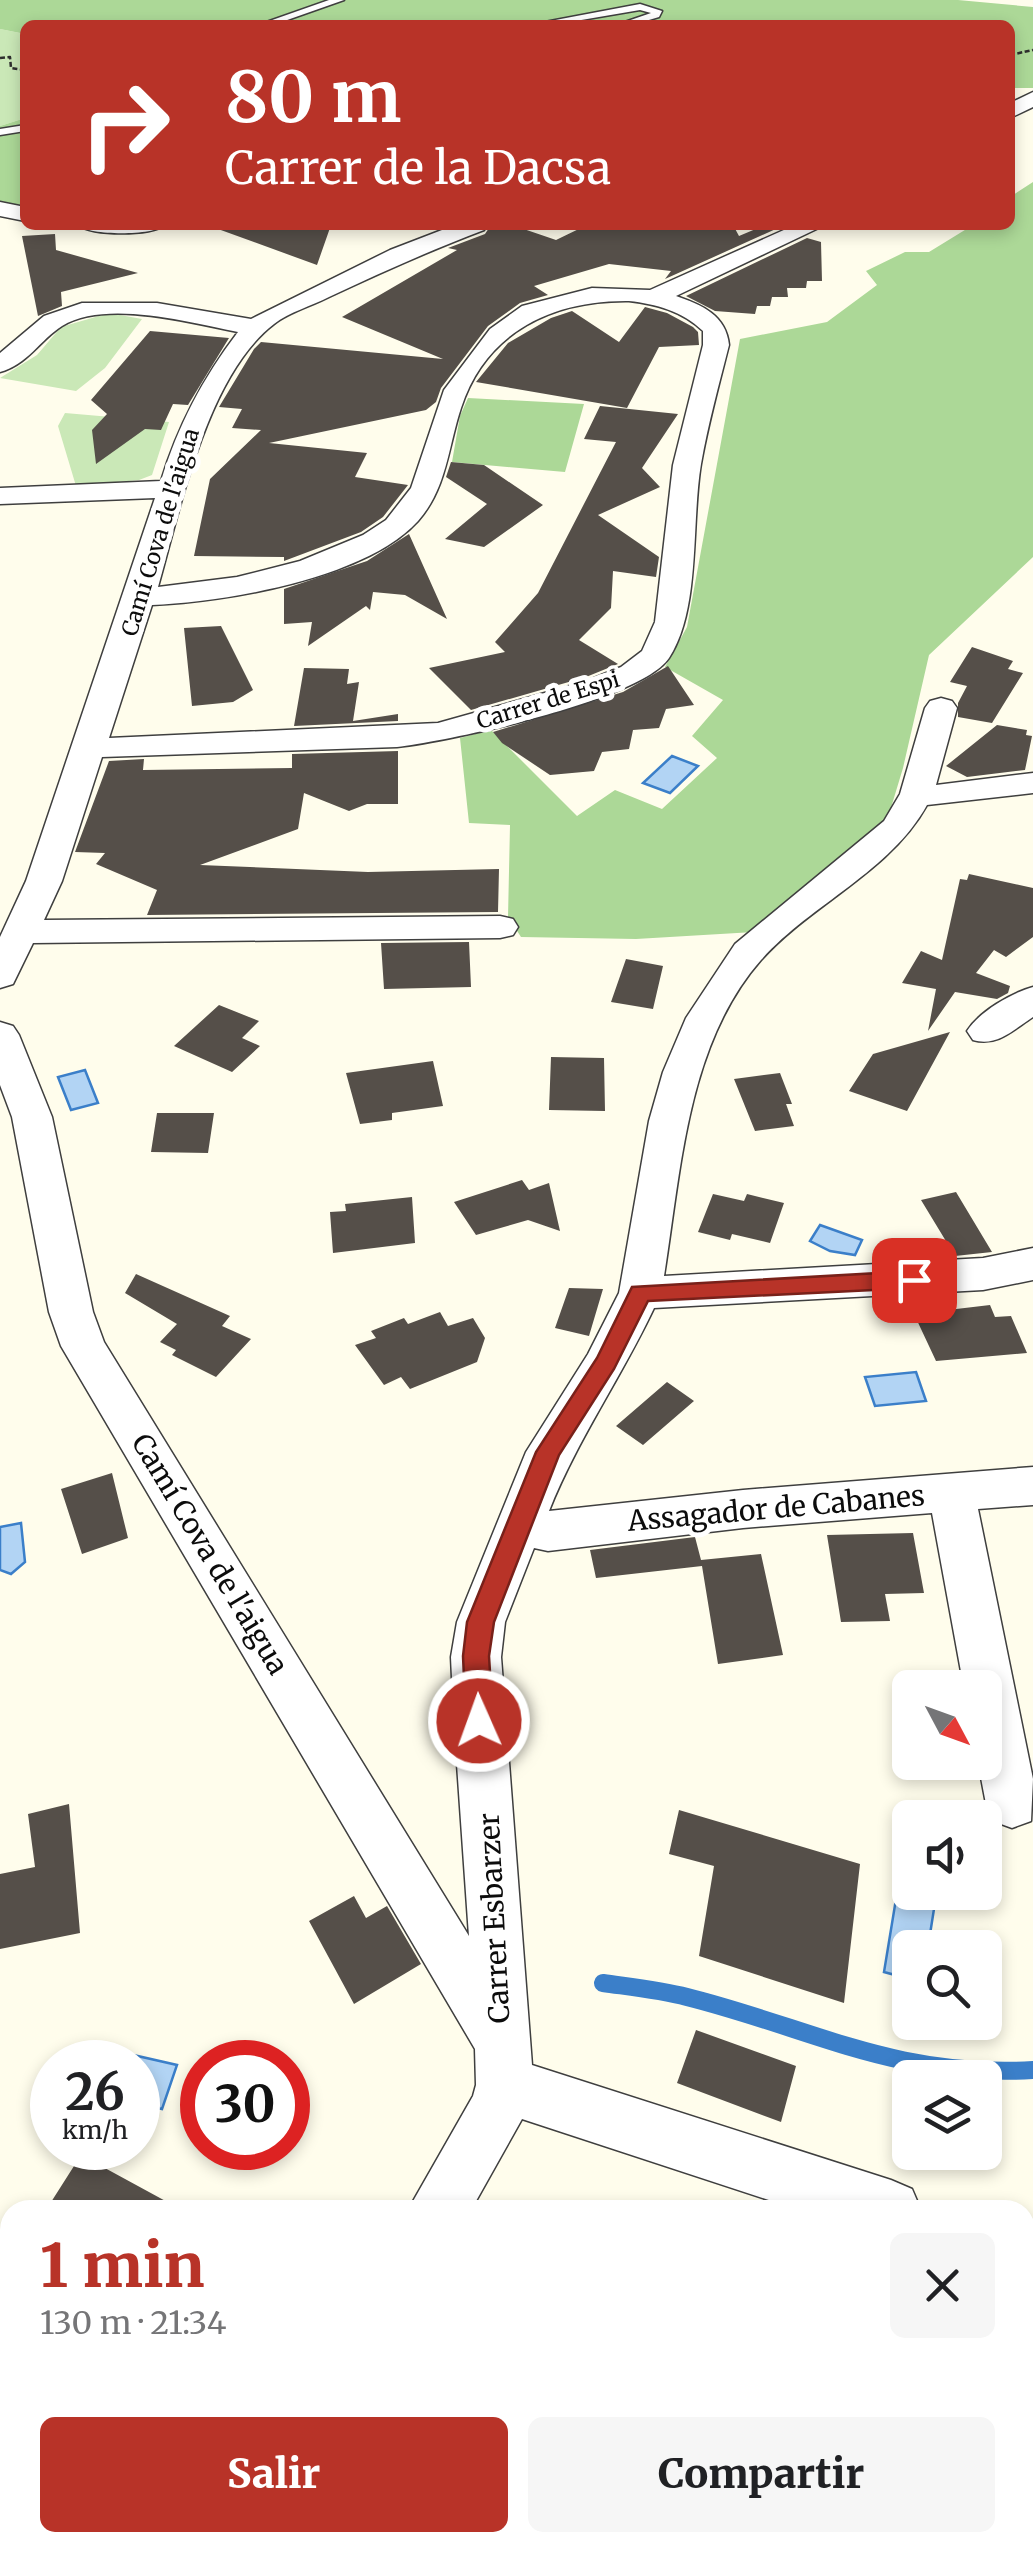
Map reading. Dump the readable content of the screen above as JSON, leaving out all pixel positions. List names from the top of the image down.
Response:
{
  "streets": {
    "street": [
      "Camí Cova de l'aigua",
      "Carrer de Espi",
      "Assagador de Cabanes",
      "Carrer Esbarzer"
    ]
  },
  "crossings": [
    ["Camí Cova de l'aigua", "Carrer de Espi"],
    ["Camí Cova de l'aigua", "Carrer Esbarzer"],
    ["Assagador de Cabanes", "Carrer Esbarzer"]
  ],
  "north": "bottom right",
  "page": {
    "turn": ["80 m", "Carrer de la Dacsa"],
    "speed": "26 km/h",
    "limit": "30",
    "heading": ["1 min", "130 m · 21:34"],
    "buttons": ["Salir", "Compartir"]
  }
}
